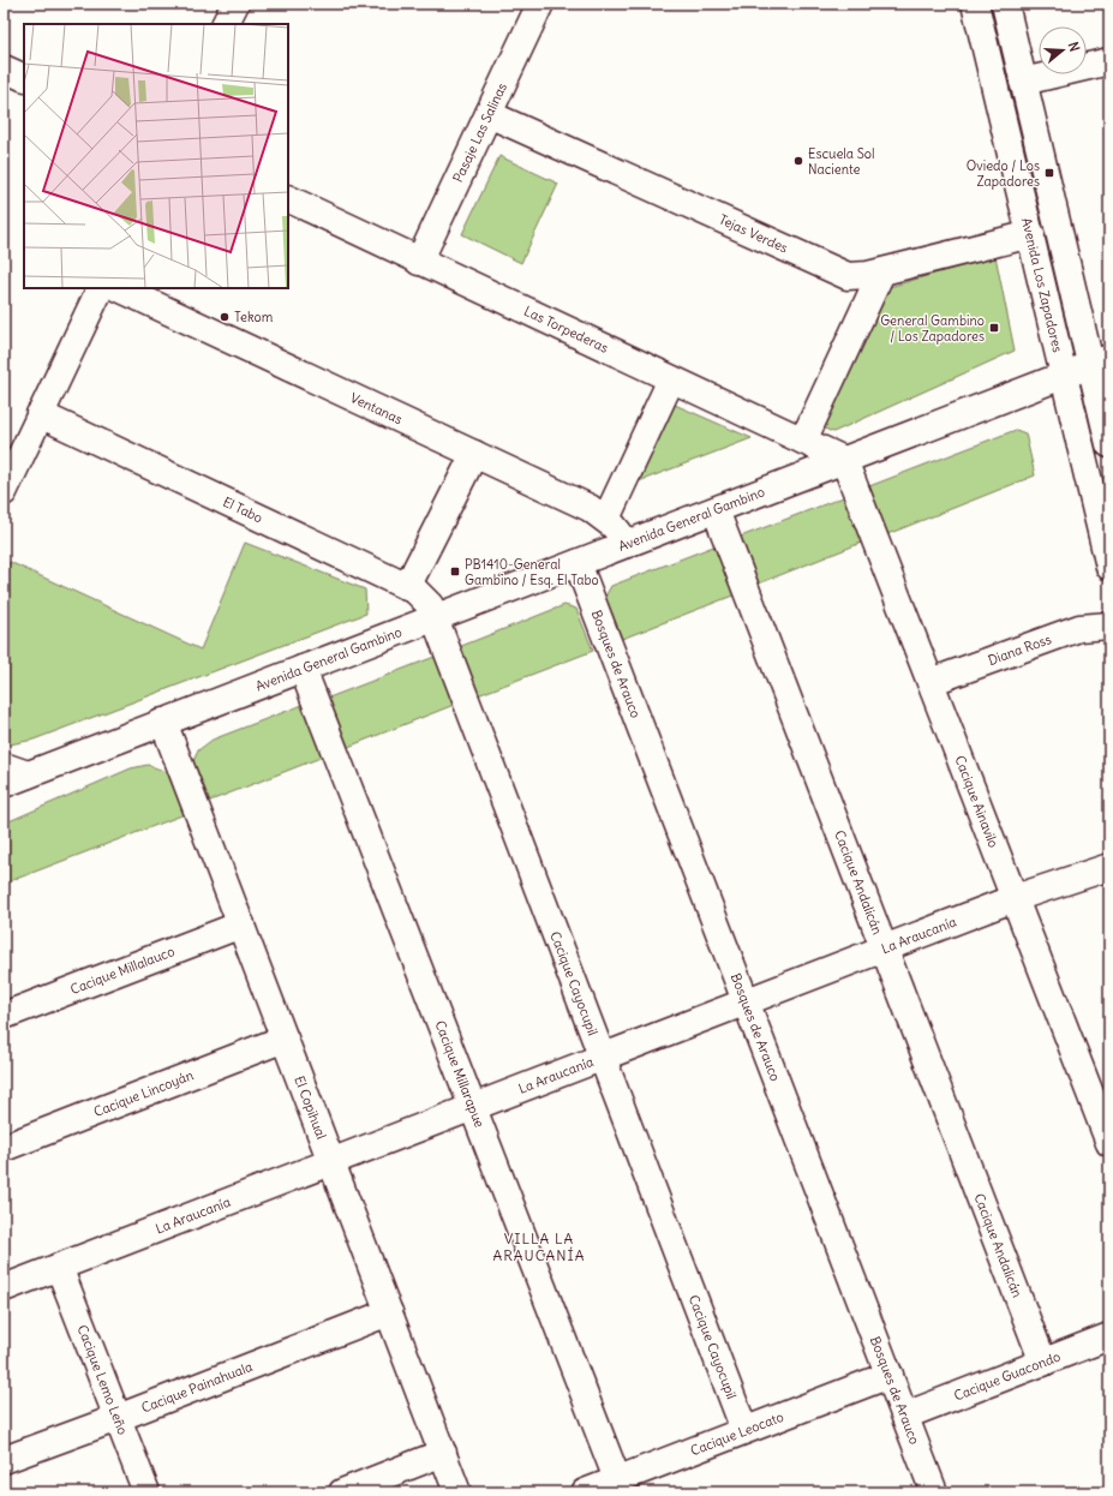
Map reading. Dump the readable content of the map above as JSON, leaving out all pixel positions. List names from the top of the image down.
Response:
{
  "streets": {
    "street": [
      "Pasaje Las Salinas",
      "Tejas Verdes",
      "Avenida Los Zapadores",
      "Las Torpederas",
      "Ventanas",
      "El Tabo",
      "Avenida General Gambino",
      "Diana Ross",
      "Bosques de Arauco",
      "Cacique Ainavilo",
      "Cacique Andalicán",
      "La Araucanía",
      "Cacique Millalauco",
      "Cacique Cayocupil",
      "Cacique Millarapue",
      "Cacique Lincoyán",
      "El Copihual",
      "Cacique Guacondo",
      "Cacique Lemo Leño",
      "Cacique Painahuala",
      "Cacique Leocato"
    ]
  },
  "crossings": [
    ["Pasaje Las Salinas", "Tejas Verdes"],
    ["Pasaje Las Salinas", "Las Torpederas"],
    ["Tejas Verdes", "Avenida Los Zapadores"],
    ["Avenida Los Zapadores", "Avenida General Gambino"],
    ["Las Torpederas", "Avenida General Gambino"],
    ["Las Torpederas", "Cacique Ainavilo"],
    ["Ventanas", "Avenida General Gambino"],
    ["El Tabo", "Avenida General Gambino"],
    ["El Tabo", "Cacique Cayocupil"],
    ["Avenida General Gambino", "Bosques de Arauco"],
    ["Avenida General Gambino", "Cacique Ainavilo"],
    ["Avenida General Gambino", "Cacique Andalicán"],
    ["Avenida General Gambino", "Cacique Cayocupil"],
    ["Avenida General Gambino", "Cacique Millarapue"],
    ["Avenida General Gambino", "El Copihual"],
    ["Diana Ross", "Cacique Ainavilo"],
    ["Bosques de Arauco", "La Araucanía"],
    ["Bosques de Arauco", "Cacique Guacondo"],
    ["Bosques de Arauco", "Cacique Leocato"],
    ["Cacique Ainavilo", "La Araucanía"],
    ["Cacique Andalicán", "La Araucanía"],
    ["Cacique Andalicán", "Cacique Guacondo"],
    ["La Araucanía", "Cacique Cayocupil"],
    ["La Araucanía", "Cacique Millarapue"],
    ["La Araucanía", "El Copihual"],
    ["La Araucanía", "Cacique Lemo Leño"],
    ["Cacique Millalauco", "El Copihual"],
    ["Cacique Cayocupil", "Cacique Leocato"],
    ["Cacique Millarapue", "Cacique Leocato"],
    ["Cacique Lincoyán", "El Copihual"],
    ["El Copihual", "Cacique Painahuala"],
    ["Cacique Lemo Leño", "Cacique Painahuala"]
  ],
  "districts": ["VILLA LA ARAUCANÍA"],
  "places": {
    "other": ["Escuela Sol Naciente", "Tekom"],
    "transit": ["Oviedo / Los Zapadores", "General Gambino / Los Zapadores", "PB1410-General Gambino / Esq. El Tabo"]
  },
  "north": "right"
}
